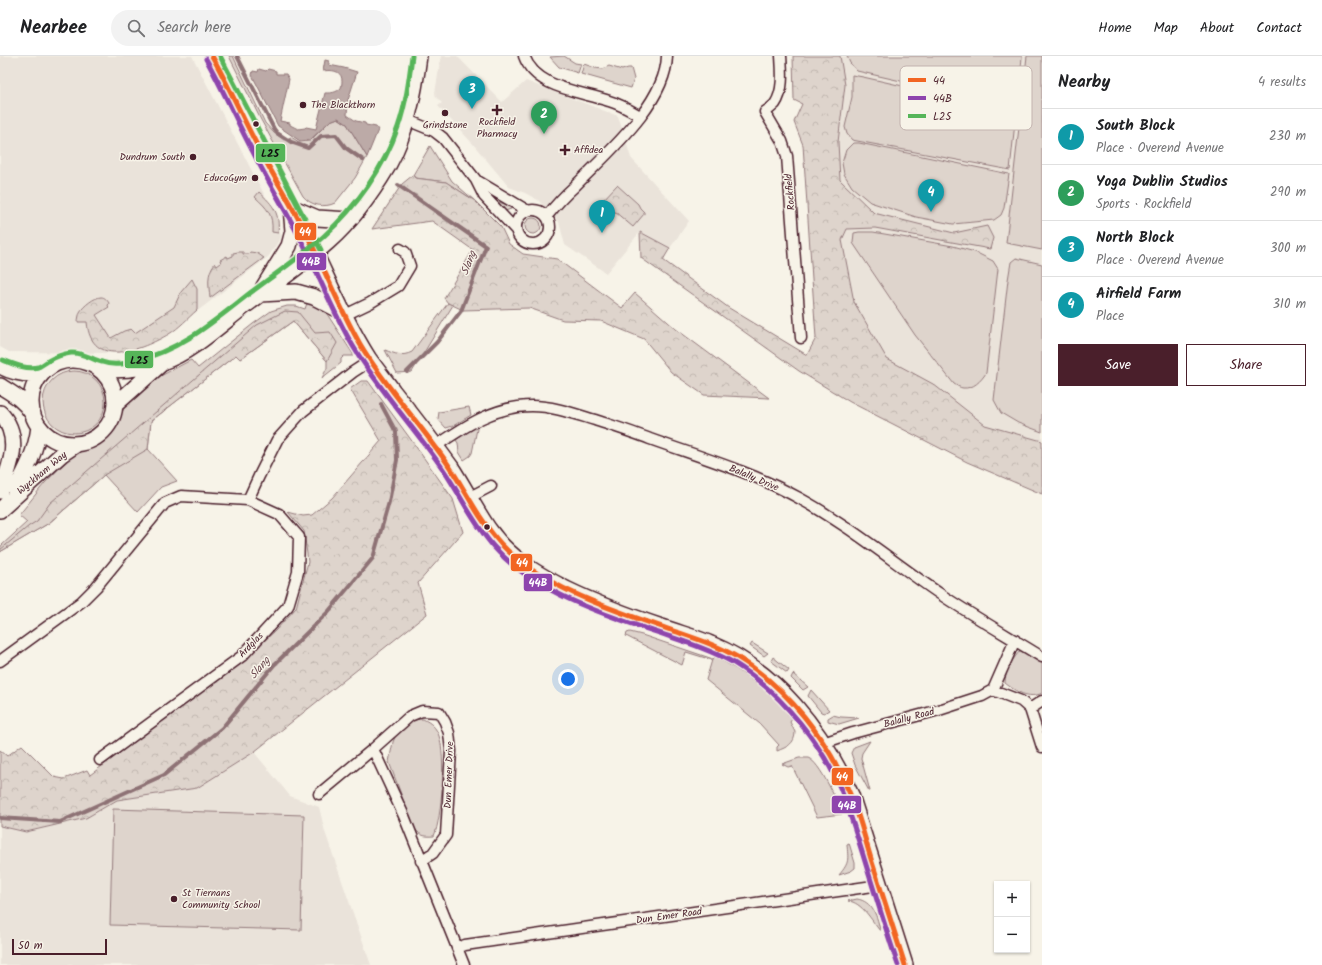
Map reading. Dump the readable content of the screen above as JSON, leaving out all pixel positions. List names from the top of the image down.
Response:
{
  "streets": {
    "main road": ["Wyckham Way"],
    "street": [
      "Rockfield",
      "Balally Drive",
      "Ardglas",
      "Balally Road",
      "Dun Emer Drive",
      "Dun Emer Road"
    ]
  },
  "water": ["Slang"],
  "places": {
    "other": [
      "The Blackthorn",
      "Grindstone",
      "Dundrum South",
      "EducoGym",
      "St Tiernans Community School"
    ],
    "health": ["Rockfield Pharmacy", "Affidea"]
  },
  "lines": ["transit line 44", "transit line L25", "transit line 44B"],
  "legend": ["44", "44B", "L25"],
  "scale_bar": "50 m",
  "page": {
    "header": "Nearbee",
    "search": "Search here",
    "nav": [
      "Home",
      "Map",
      "About",
      "Contact"
    ],
    "heading": ["Nearby", "4 results"],
    "pins": [
      "3",
      "2",
      "4",
      "1"
    ],
    "list": [
      {
        "mark": "1",
        "name": "South Block",
        "note": "Place · Overend Avenue",
        "value": "230 m"
      },
      {
        "mark": "2",
        "name": "Yoga Dublin Studios",
        "note": "Sports · Rockfield",
        "value": "290 m"
      },
      {
        "mark": "3",
        "name": "North Block",
        "note": "Place · Overend Avenue",
        "value": "300 m"
      },
      {
        "mark": "4",
        "name": "Airfield Farm",
        "note": "Place",
        "value": "310 m"
      }
    ],
    "buttons": ["Save", "Share"],
    "map_buttons": ["+", "−"],
    "scale": "50 m"
  }
}
